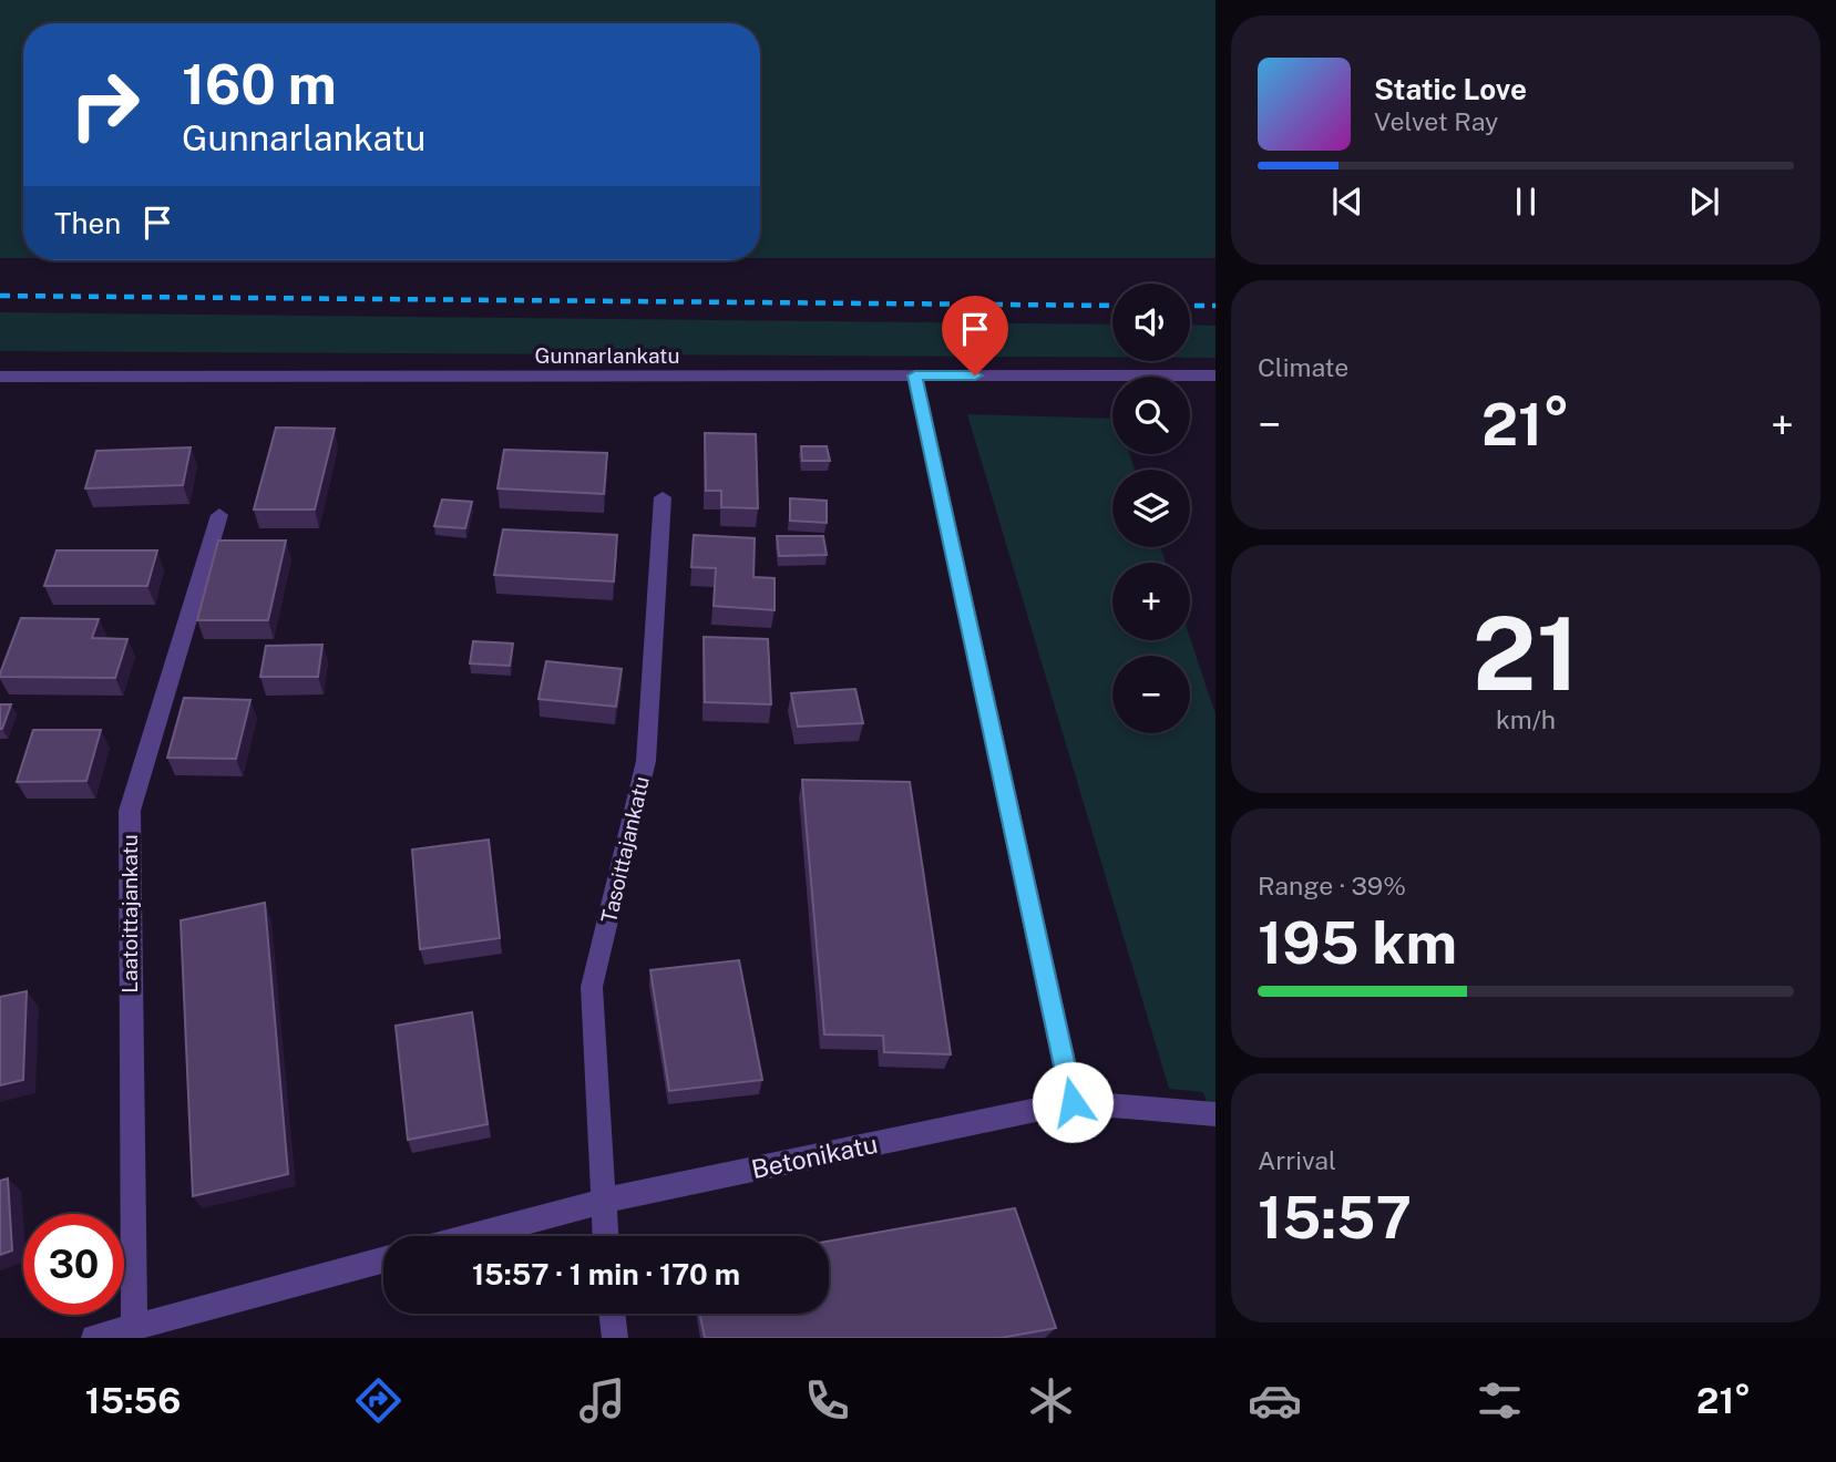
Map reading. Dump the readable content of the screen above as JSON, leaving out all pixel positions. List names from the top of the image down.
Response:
{
  "streets": {
    "street": [
      "Gunnarlankatu",
      "Tasoittajankatu",
      "Laatoittajankatu",
      "Betonikatu"
    ]
  },
  "crossings": [
    ["Tasoittajankatu", "Betonikatu"]
  ],
  "page": {
    "turn": ["160 m", "Gunnarlankatu"],
    "song": ["Static Love", "Velvet Ray"],
    "then": "Then",
    "tile": [
      "Climate",
      ["21", "km/h"],
      ["Range · 39%", "195 km"],
      ["Arrival", "15:57"]
    ],
    "map_buttons": ["+", "−"],
    "heat": ["−", "21°", "+"],
    "limit": "30",
    "trip": "15:57 · 1 min · 170 m",
    "tabs": ["15:56", "21°"]
  }
}
